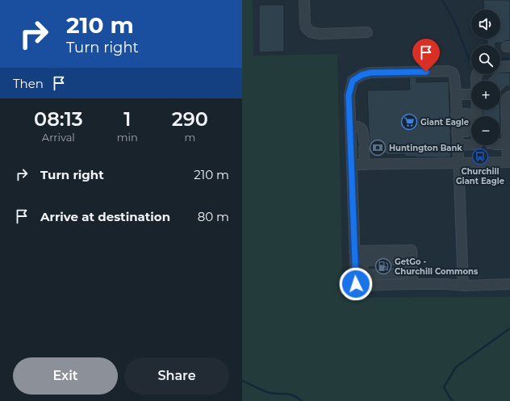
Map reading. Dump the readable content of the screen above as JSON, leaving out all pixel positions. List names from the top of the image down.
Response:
{
  "places": {
    "supermarket": ["Giant Eagle"],
    "bank": ["Huntington Bank"],
    "bus stop": ["Churchill Giant Eagle"],
    "fuel station": ["GetGo - Churchill Commons"]
  },
  "page": {
    "turn": ["210 m", "Turn right"],
    "map_buttons": ["+", "−"],
    "then": "Then",
    "eta": [
      "08:13",
      "Arrival",
      "1",
      "min",
      "290",
      "m"
    ],
    "list": [
      {
        "name": "Turn right",
        "value": "210 m"
      },
      {
        "name": "Arrive at destination",
        "value": "80 m"
      }
    ],
    "buttons": ["Exit", "Share"]
  }
}
